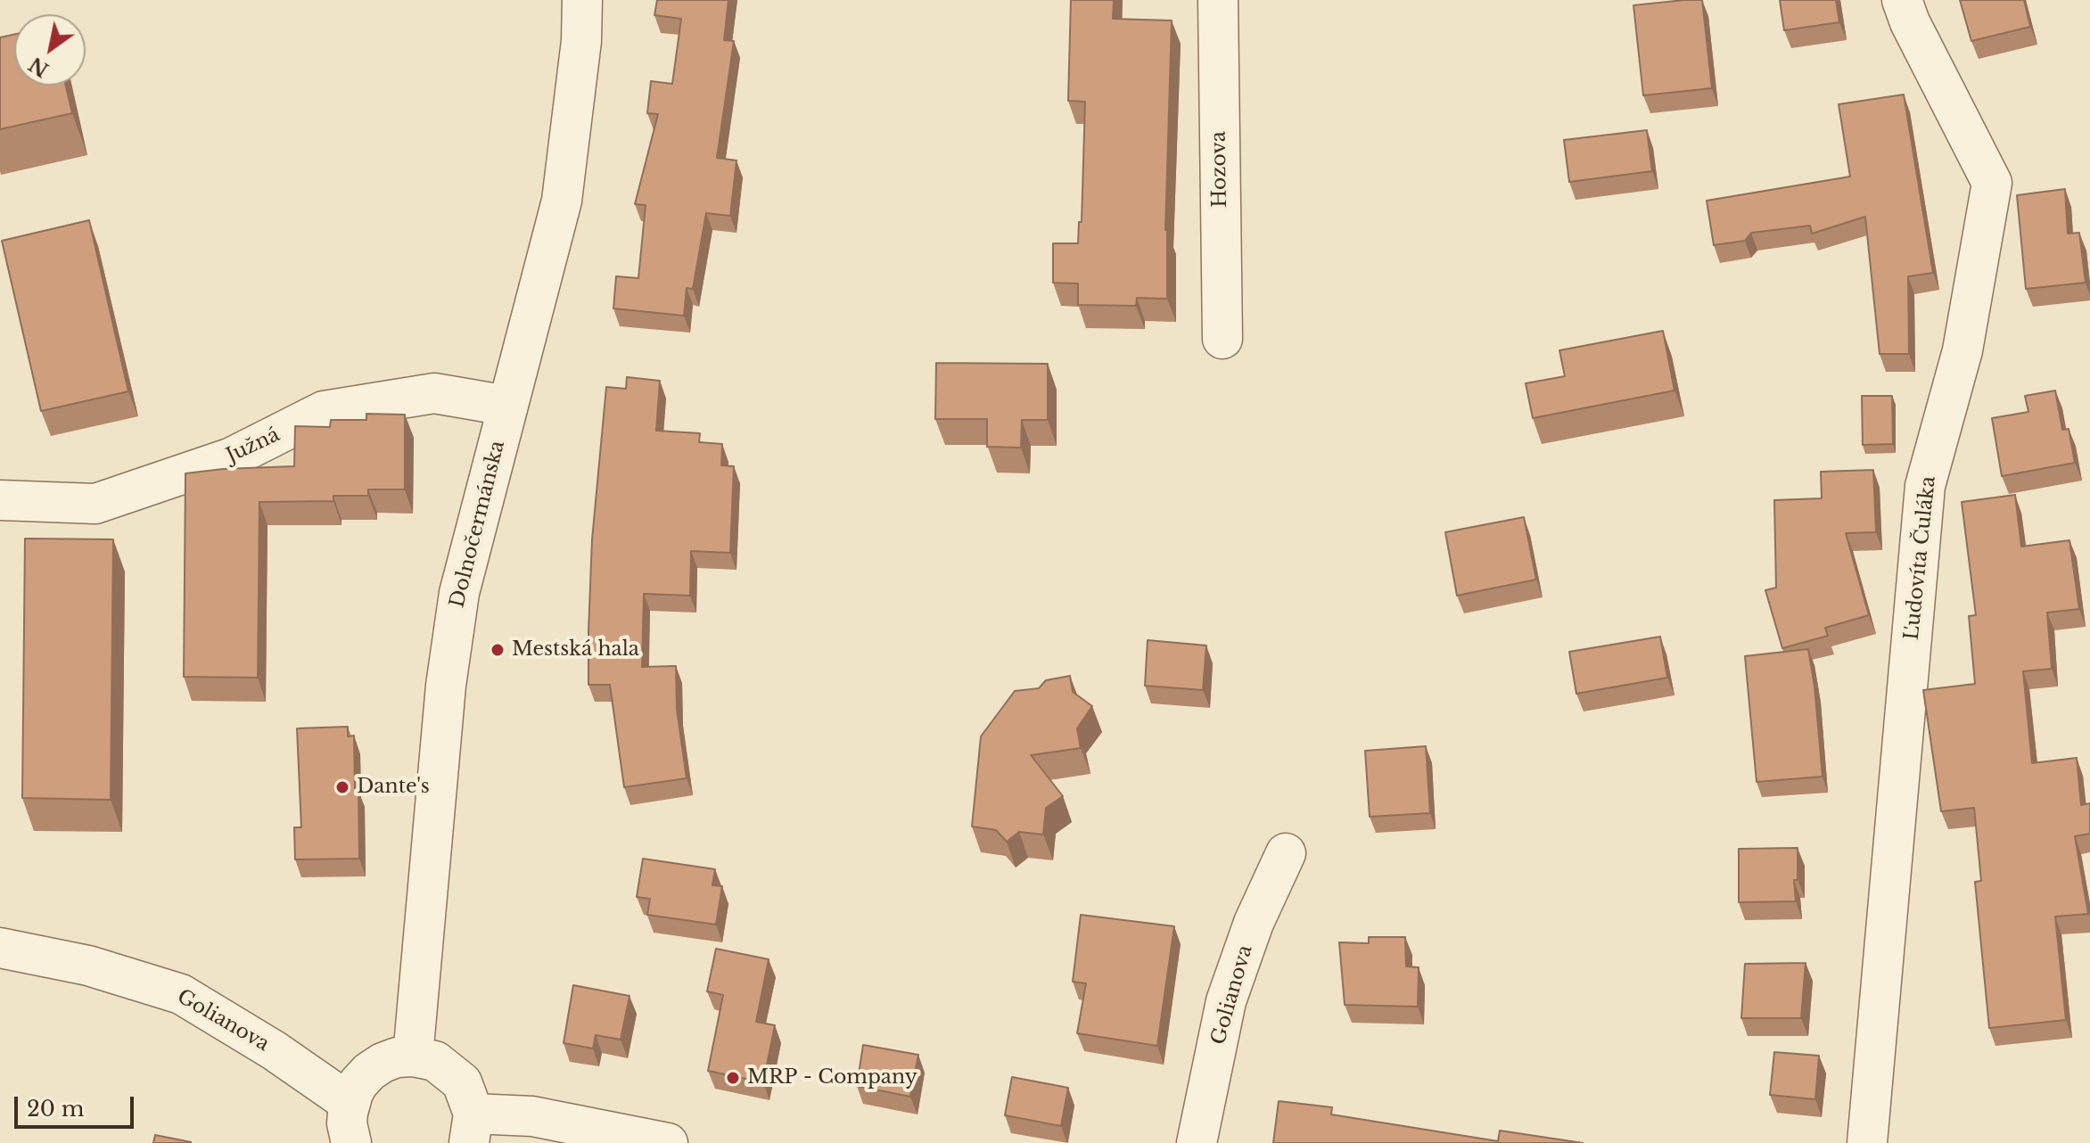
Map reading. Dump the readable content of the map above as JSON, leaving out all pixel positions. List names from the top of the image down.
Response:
{
  "streets": {
    "street": [
      "Hozova",
      "Južná",
      "Dolnočermánska",
      "Ľudovíta Čuláka",
      "Golianova"
    ]
  },
  "crossings": [
    ["Južná", "Dolnočermánska"]
  ],
  "places": ["Mestská hala", "Dante's", "MRP - Company"],
  "scale_bar": "20 m",
  "north": "bottom left"
}
